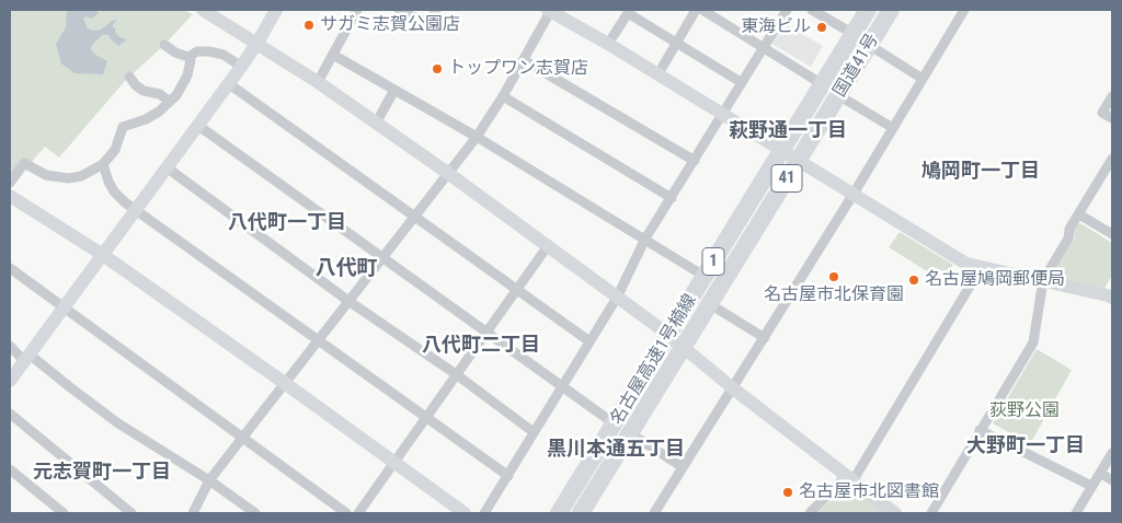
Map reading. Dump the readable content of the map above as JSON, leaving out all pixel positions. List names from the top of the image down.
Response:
{
  "streets": {
    "highway": [
      "国道41号",
      "41",
      "1",
      "名古屋高速1号楠線"
    ]
  },
  "districts": [
    "萩野通一丁目",
    "鳩岡町一丁目",
    "八代町一丁目",
    "八代町",
    "八代町二丁目",
    "大野町一丁目",
    "黒川本通五丁目",
    "元志賀町一丁目"
  ],
  "parks": ["荻野公園"],
  "places": [
    "サガミ志賀公園店",
    "東海ビル",
    "トップワン志賀店",
    "名古屋市北保育園",
    "名古屋鳩岡郵便局",
    "名古屋市北図書館"
  ]
}
